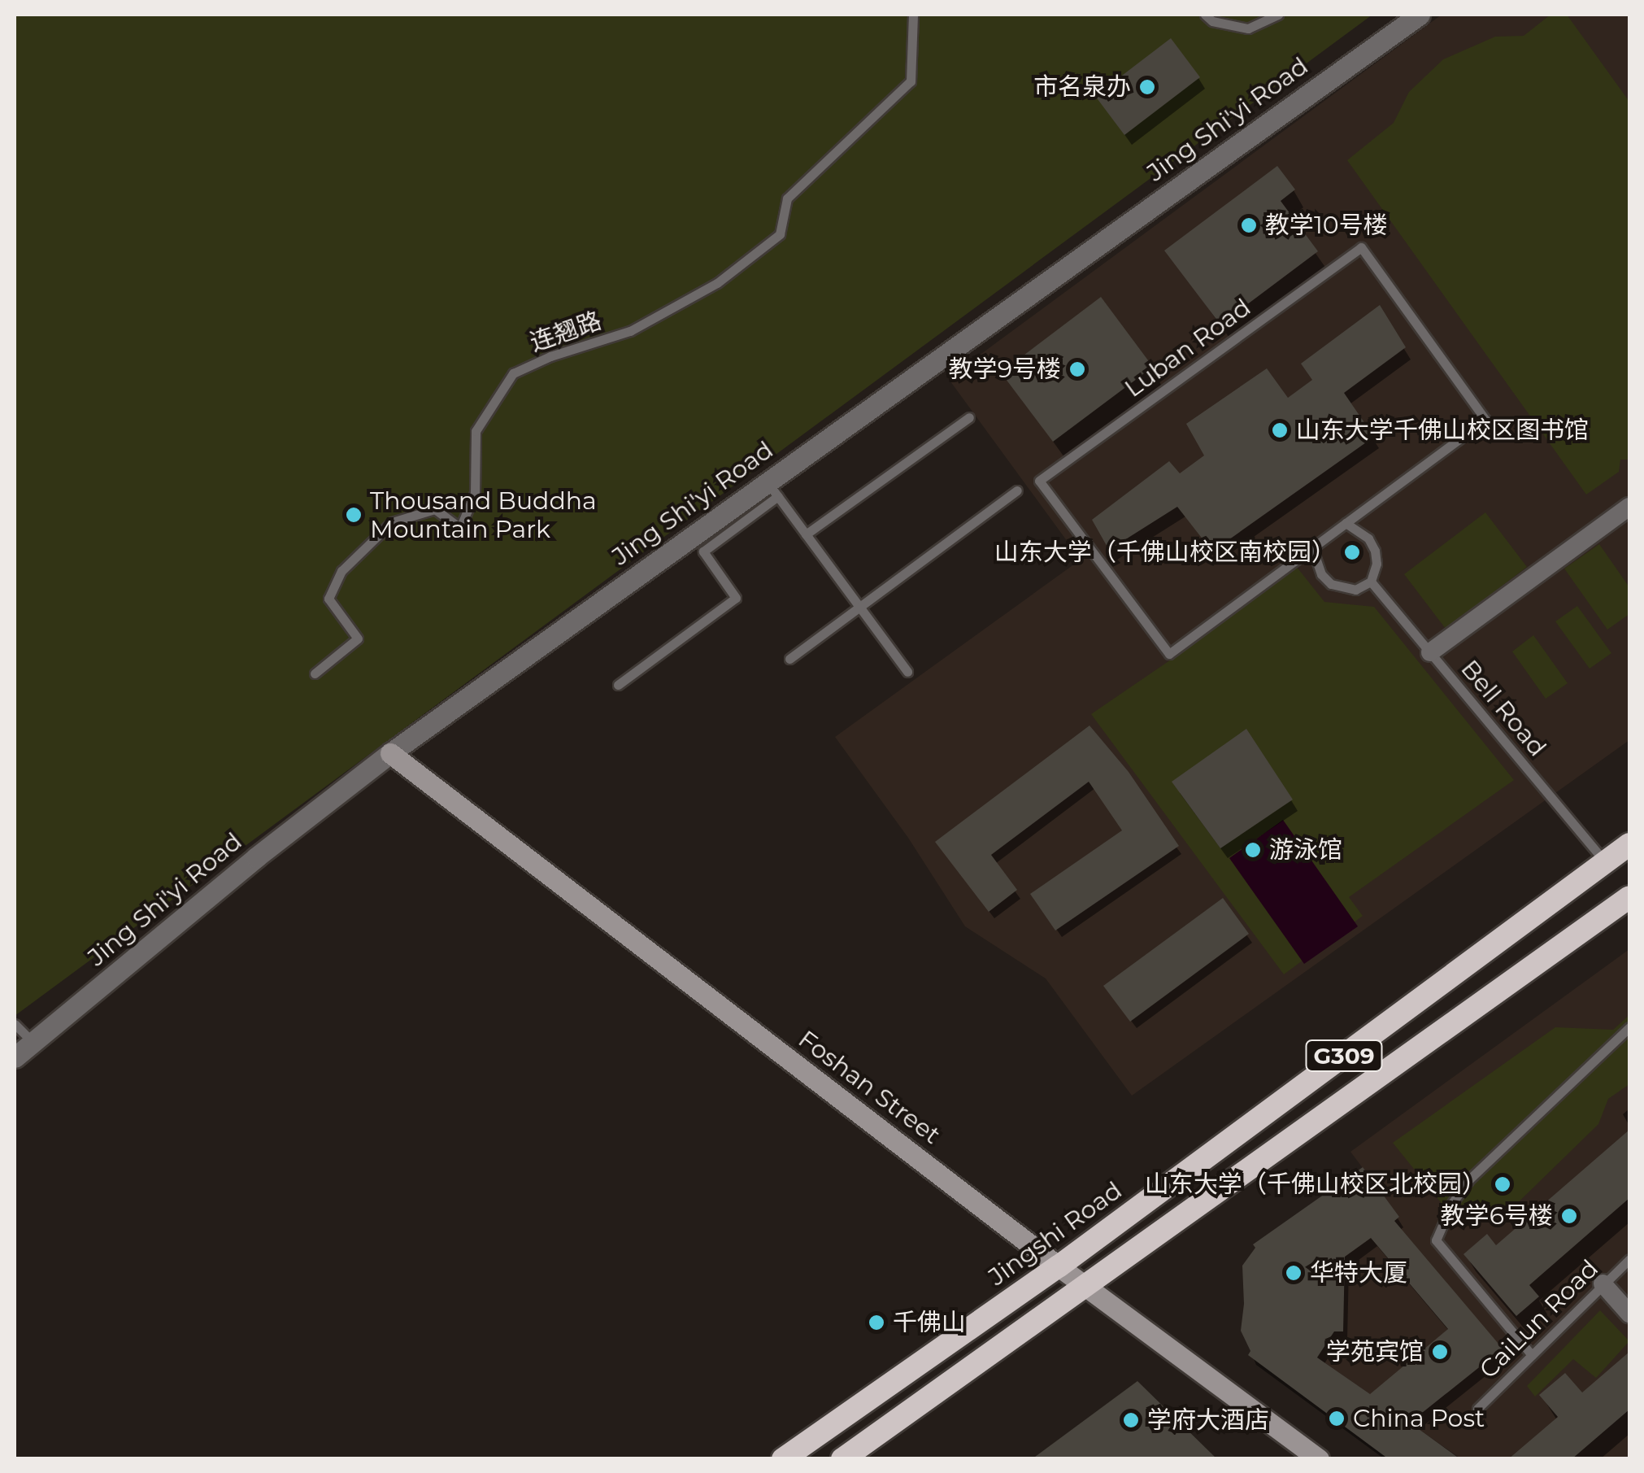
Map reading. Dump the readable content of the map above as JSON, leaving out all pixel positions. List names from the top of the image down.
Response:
{
  "streets": {
    "highway": ["G309", "Jingshi Road"],
    "main road": ["Foshan Street"],
    "street": ["Jing Shi'yi Road"],
    "lane": [
      "连翘路",
      "Luban Road",
      "Bell Road",
      "CaiLun Road"
    ]
  },
  "crossings": [
    ["Jing Shi'yi Road", "Foshan Street"],
    ["Luban Road", "Bell Road"],
    ["Bell Road", "Jingshi Road"],
    ["G309", "Foshan Street"],
    ["Foshan Street", "Jingshi Road"]
  ],
  "places": [
    "市名泉办",
    "教学10号楼",
    "教学9号楼",
    "山东大学千佛山校区图书馆",
    "Thousand Buddha Mountain Park",
    "山东大学（千佛山校区南校园）",
    "游泳馆",
    "山东大学（千佛山校区北校园）",
    "教学6号楼",
    "华特大厦",
    "千佛山",
    "学苑宾馆",
    "China Post",
    "学府大酒店"
  ]
}
